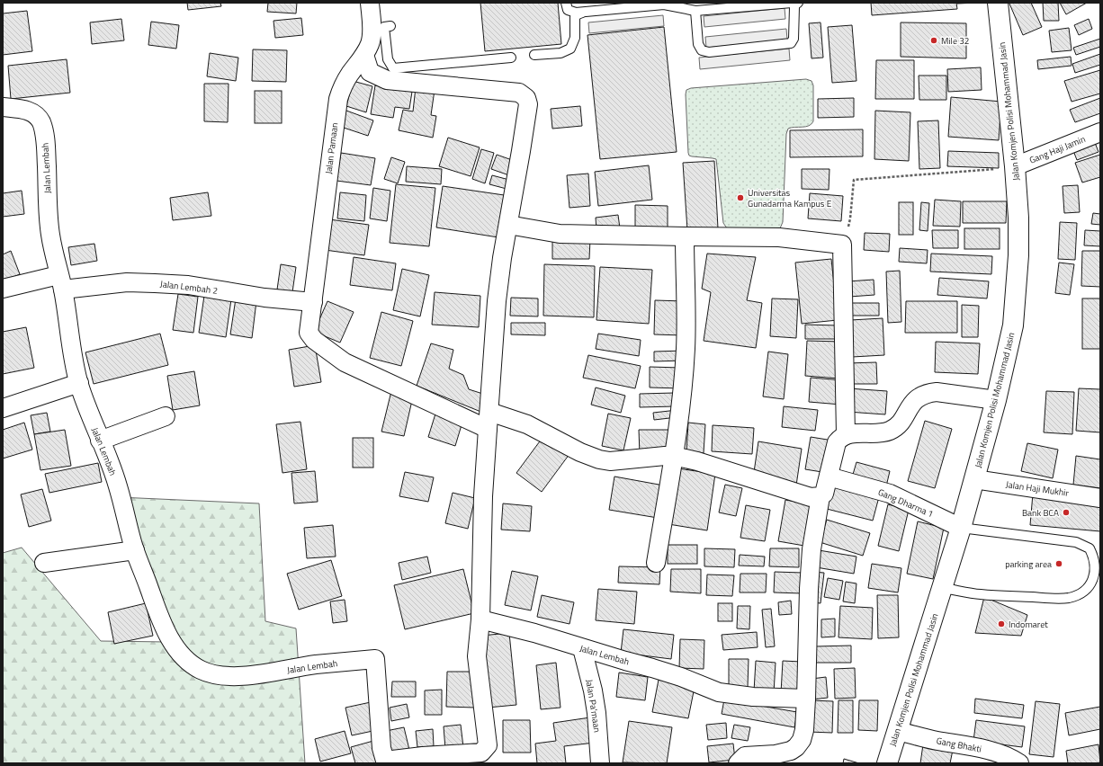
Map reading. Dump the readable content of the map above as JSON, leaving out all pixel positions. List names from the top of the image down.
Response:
{
  "streets": {
    "main road": ["Jalan Komjen Polisi Mohammad Jasin"],
    "street": [
      "Jalan Pamaan",
      "Gang Haji Jamin",
      "Jalan Lembah",
      "Jalan Lembah 2",
      "Jalan Haji Mukhir",
      "Gang Dharma 1",
      "Jalan Pa'maan",
      "Gang Bhakti"
    ]
  },
  "crossings": [
    ["Jalan Komjen Polisi Mohammad Jasin", "Gang Haji Jamin"],
    ["Jalan Komjen Polisi Mohammad Jasin", "Jalan Haji Mukhir"],
    ["Jalan Komjen Polisi Mohammad Jasin", "Gang Dharma 1"],
    ["Jalan Komjen Polisi Mohammad Jasin", "Gang Bhakti"],
    ["Jalan Pamaan", "Jalan Lembah 2"],
    ["Jalan Lembah", "Jalan Lembah 2"],
    ["Jalan Lembah", "Jalan Pa'maan"]
  ],
  "places": [
    "Mile 32",
    "Universitas Gunadarma Kampus E",
    "Bank BCA",
    "parking area",
    "Indomaret"
  ]
}
